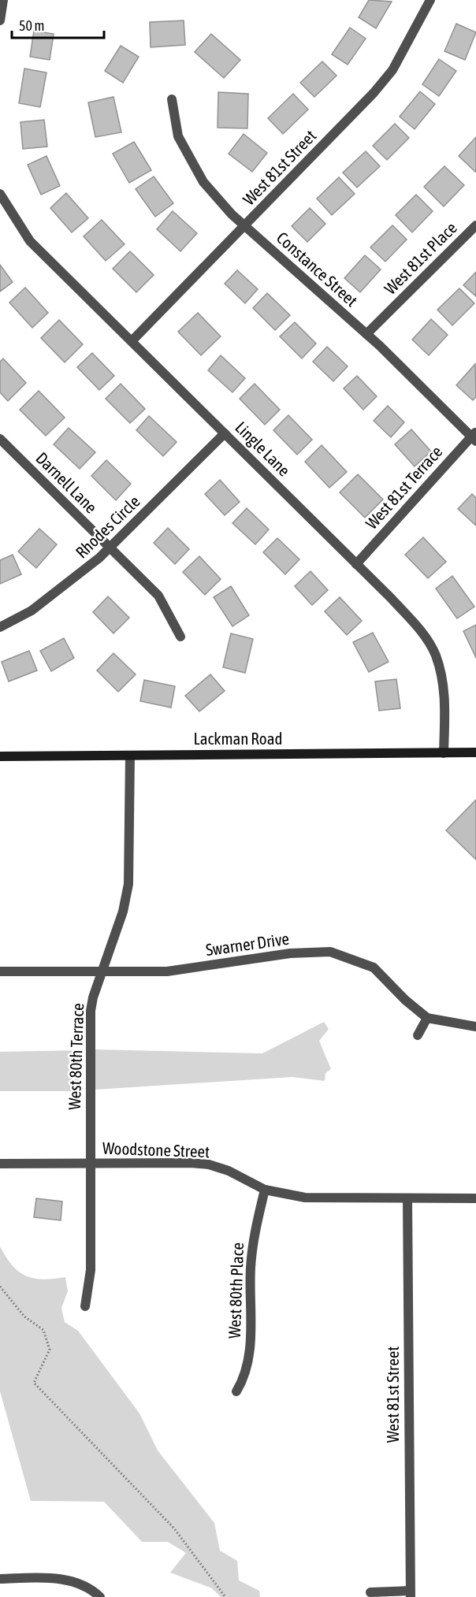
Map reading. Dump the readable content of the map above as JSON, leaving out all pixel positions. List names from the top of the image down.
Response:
{
  "streets": {
    "main road": ["Lackman Road"],
    "street": [
      "West 81st Street",
      "West 81st Place",
      "Constance Street",
      "Lingle Lane",
      "Darnell Lane",
      "West 81st Terrace",
      "Rhodes Circle",
      "Swarner Drive",
      "West 80th Terrace",
      "Woodstone Street",
      "West 80th Place"
    ]
  },
  "crossings": [
    ["West 81st Street", "Constance Street"],
    ["West 81st Street", "Lingle Lane"],
    ["West 81st Street", "Woodstone Street"],
    ["West 81st Place", "Constance Street"],
    ["Constance Street", "West 81st Terrace"],
    ["Lingle Lane", "West 81st Terrace"],
    ["Lingle Lane", "Rhodes Circle"],
    ["Lingle Lane", "Lackman Road"],
    ["Darnell Lane", "Rhodes Circle"],
    ["Lackman Road", "West 80th Terrace"],
    ["Swarner Drive", "West 80th Terrace"],
    ["West 80th Terrace", "Woodstone Street"],
    ["Woodstone Street", "West 80th Place"]
  ],
  "scale_bar": "50 m"
}
